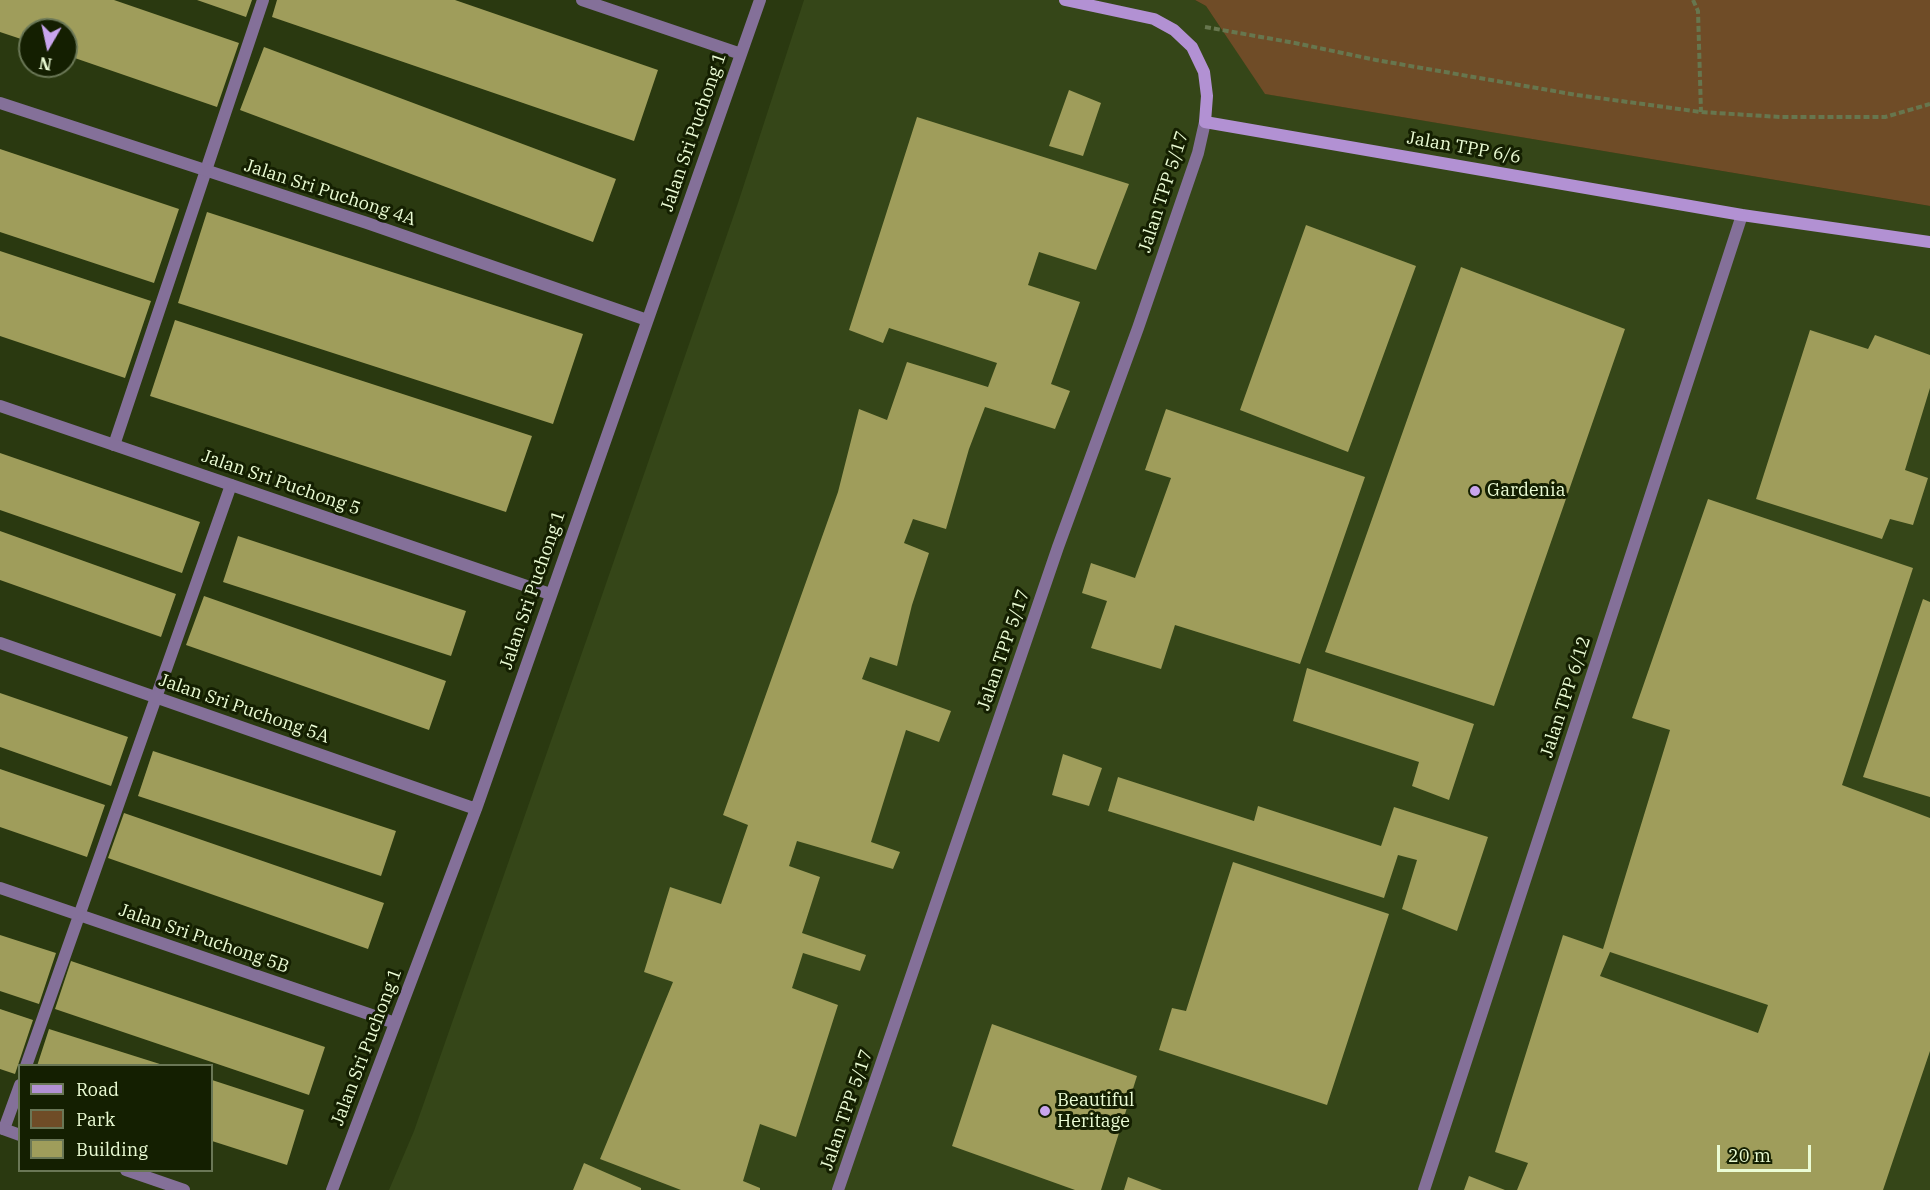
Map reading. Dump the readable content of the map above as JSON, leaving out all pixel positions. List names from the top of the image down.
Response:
{
  "streets": {
    "street": [
      "Jalan Sri Puchong 1",
      "Jalan TPP 6/6",
      "Jalan TPP 5/17",
      "Jalan Sri Puchong 4A",
      "Jalan Sri Puchong 5",
      "Jalan TPP 6/12",
      "Jalan Sri Puchong 5A",
      "Jalan Sri Puchong 5B"
    ]
  },
  "crossings": [
    ["Jalan Sri Puchong 1", "Jalan Sri Puchong 4A"],
    ["Jalan Sri Puchong 1", "Jalan Sri Puchong 5"],
    ["Jalan Sri Puchong 1", "Jalan Sri Puchong 5A"],
    ["Jalan Sri Puchong 1", "Jalan Sri Puchong 5B"],
    ["Jalan TPP 6/6", "Jalan TPP 5/17"],
    ["Jalan TPP 6/6", "Jalan TPP 6/12"]
  ],
  "places": ["Gardenia", "Beautiful Heritage"],
  "legend": ["Road", "Park", "Building"],
  "scale_bar": "20 m",
  "north": "bottom"
}
